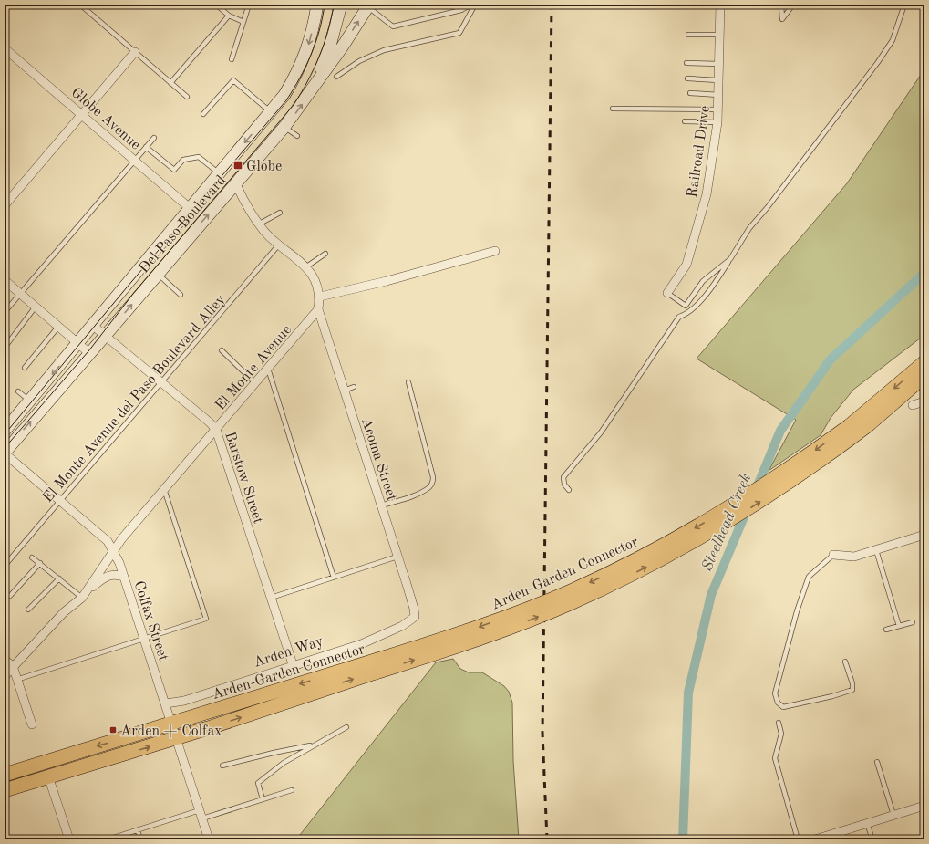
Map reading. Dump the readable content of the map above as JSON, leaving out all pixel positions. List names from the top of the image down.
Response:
{
  "streets": {
    "main road": ["Del Paso Boulevard", "Arden-Garden Connector"],
    "street": [
      "Globe Avenue",
      "Railroad Drive",
      "El Monte Avenue",
      "Acoma Street",
      "Barstow Street",
      "Colfax Street",
      "Arden Way"
    ],
    "lane": ["El Monte Avenue del Paso Boulevard Alley"]
  },
  "crossings": [
    ["Globe Avenue", "Del Paso Boulevard"],
    ["Del Paso Boulevard", "Barstow Street"],
    ["Del Paso Boulevard", "Colfax Street"],
    ["El Monte Avenue", "Acoma Street"],
    ["El Monte Avenue", "Barstow Street"],
    ["El Monte Avenue", "Colfax Street"],
    ["El Monte Avenue del Paso Boulevard Alley", "Barstow Street"],
    ["El Monte Avenue del Paso Boulevard Alley", "Colfax Street"],
    ["Acoma Street", "Arden Way"],
    ["Barstow Street", "Arden Way"],
    ["Arden-Garden Connector", "Colfax Street"],
    ["Colfax Street", "Arden Way"]
  ],
  "water": ["Steelhead Creek"],
  "places": {
    "transit": ["Globe", "Arden + Colfax"]
  }
}
